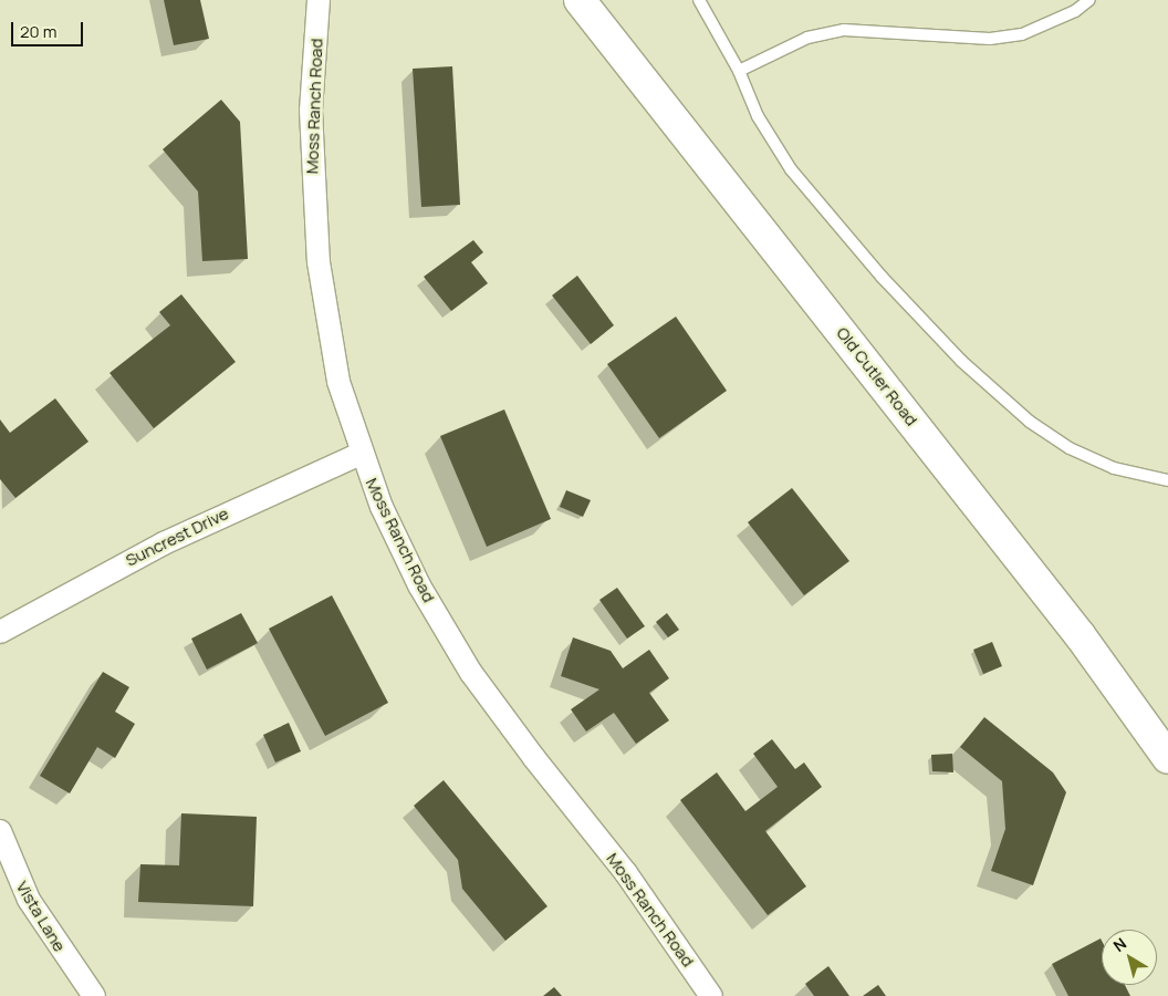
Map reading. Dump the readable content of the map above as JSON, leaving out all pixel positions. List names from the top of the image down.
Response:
{
  "streets": {
    "main road": ["Old Cutler Road"],
    "street": ["Moss Ranch Road", "Suncrest Drive", "Vista Lane"]
  },
  "crossings": [
    ["Moss Ranch Road", "Suncrest Drive"]
  ],
  "scale_bar": "20 m",
  "north": "top left"
}
